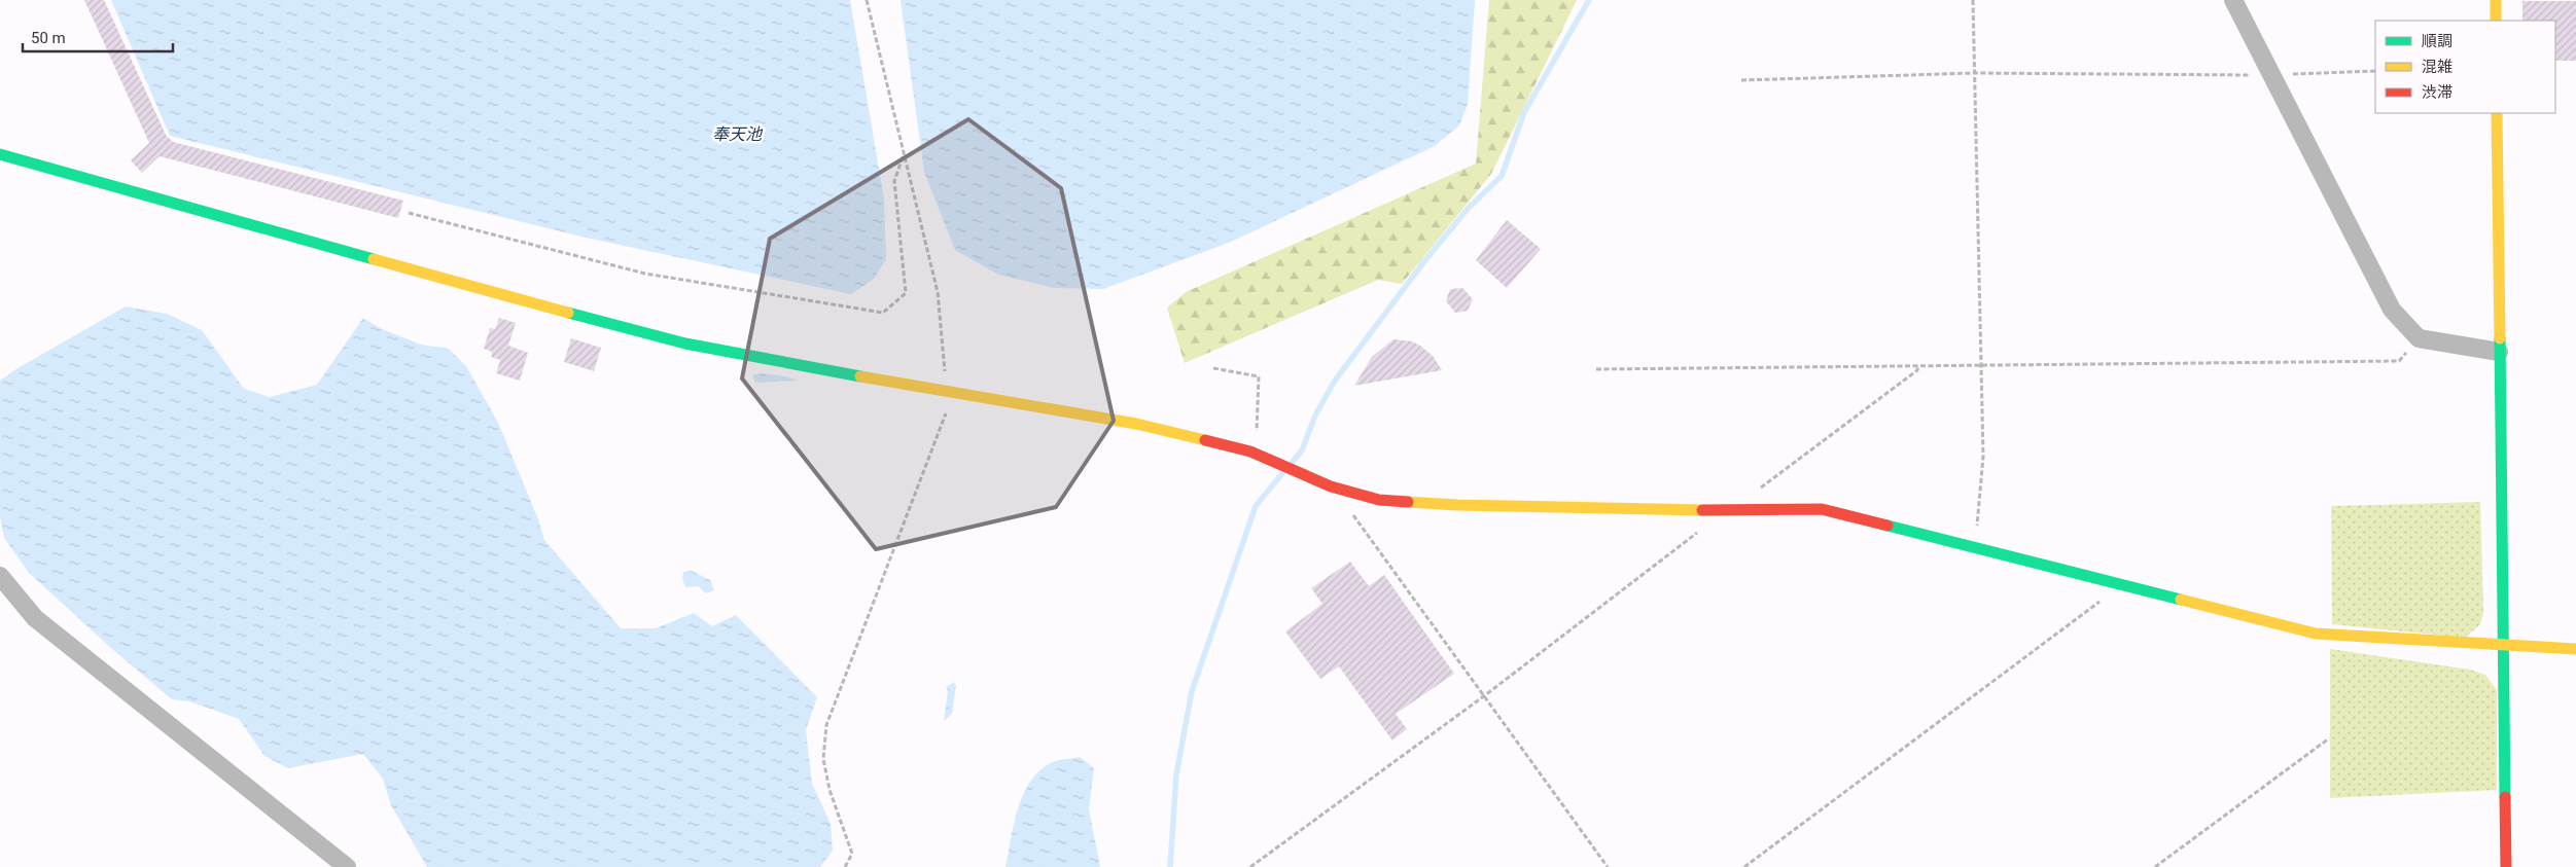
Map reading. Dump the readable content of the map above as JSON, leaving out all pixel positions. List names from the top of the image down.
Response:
{
  "water": ["奉天池"],
  "legend": ["順調", "混雑", "渋滞"],
  "scale_bar": "50 m"
}
